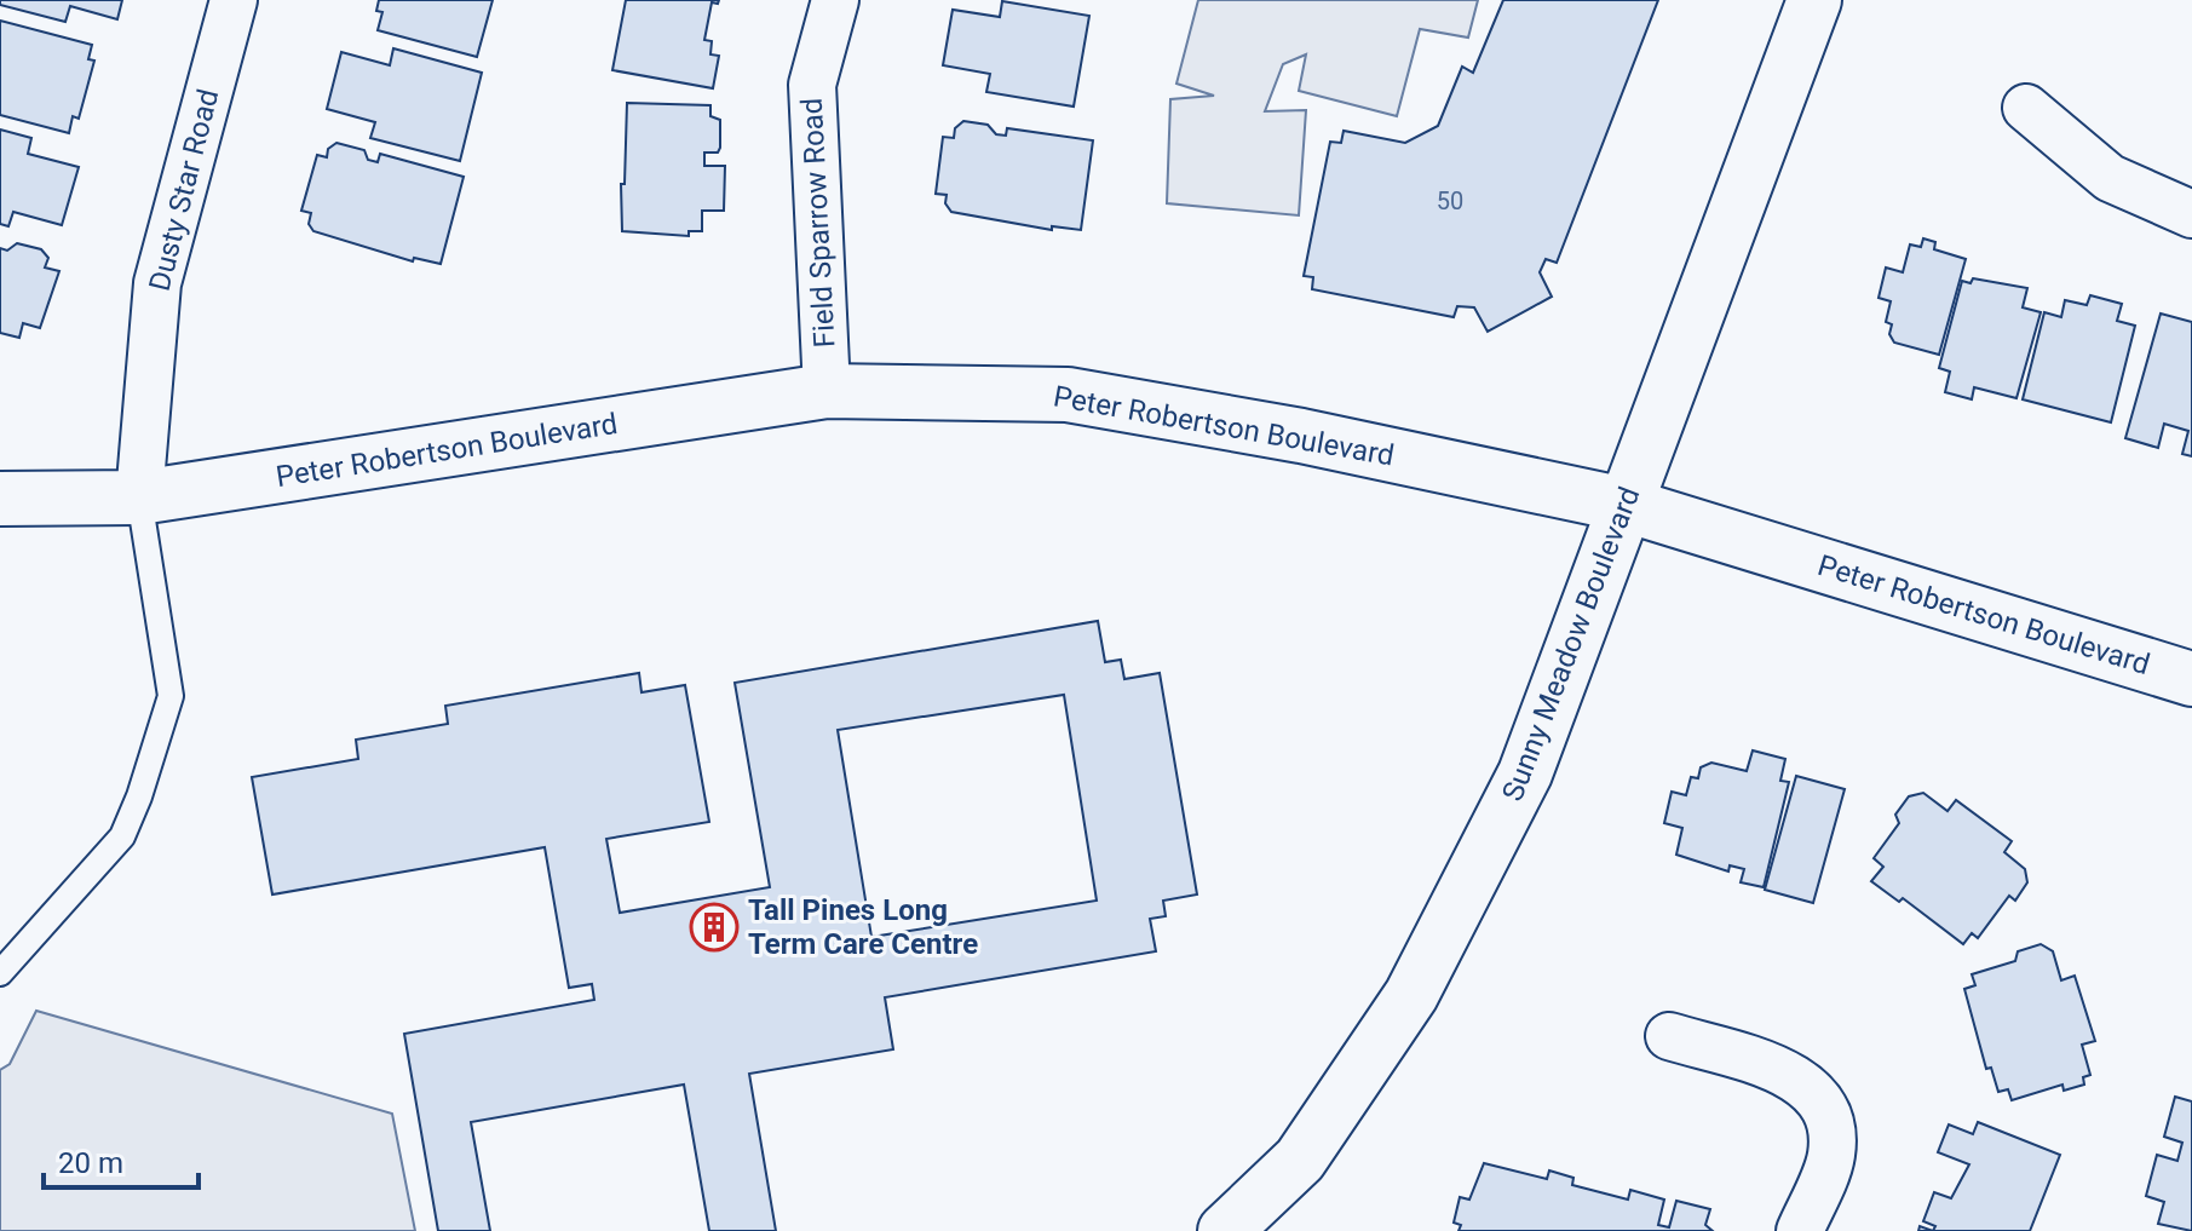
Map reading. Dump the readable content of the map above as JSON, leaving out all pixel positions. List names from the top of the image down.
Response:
{
  "streets": {
    "street": [
      "Dusty Star Road",
      "Field Sparrow Road",
      "Peter Robertson Boulevard",
      "Sunny Meadow Boulevard"
    ]
  },
  "crossings": [
    ["Dusty Star Road", "Peter Robertson Boulevard"],
    ["Field Sparrow Road", "Peter Robertson Boulevard"],
    ["Peter Robertson Boulevard", "Sunny Meadow Boulevard"]
  ],
  "places": {
    "building": ["Tall Pines Long Term Care Centre"]
  },
  "house_numbers": ["50"],
  "scale_bar": "20 m"
}
